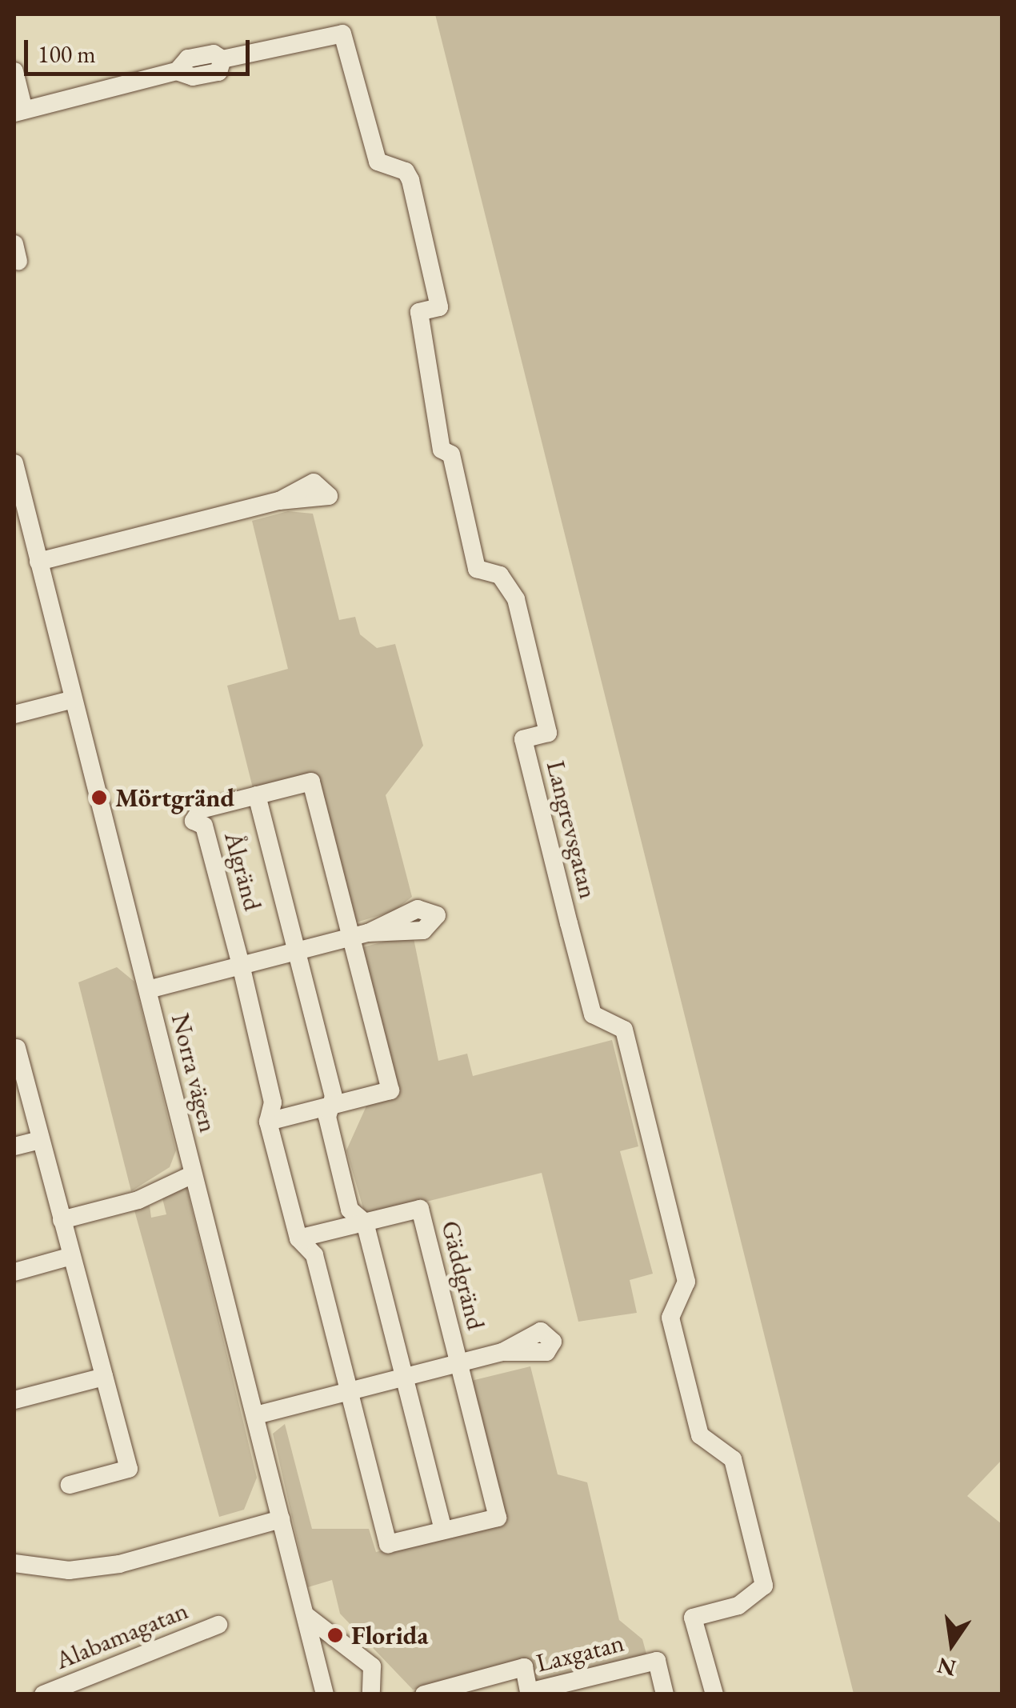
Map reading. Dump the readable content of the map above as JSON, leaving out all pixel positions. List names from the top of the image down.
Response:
{
  "streets": {
    "street": [
      "Langrevsgatan",
      "Ålgränd",
      "Norra vägen",
      "Gäddgränd",
      "Alabamagatan",
      "Laxgatan"
    ]
  },
  "crossings": [
    ["Ålgränd", "Gäddgränd"],
    ["Norra vägen", "Gäddgränd"]
  ],
  "places": ["Mörtgränd", "Florida"],
  "scale_bar": "100 m",
  "north": "bottom"
}
